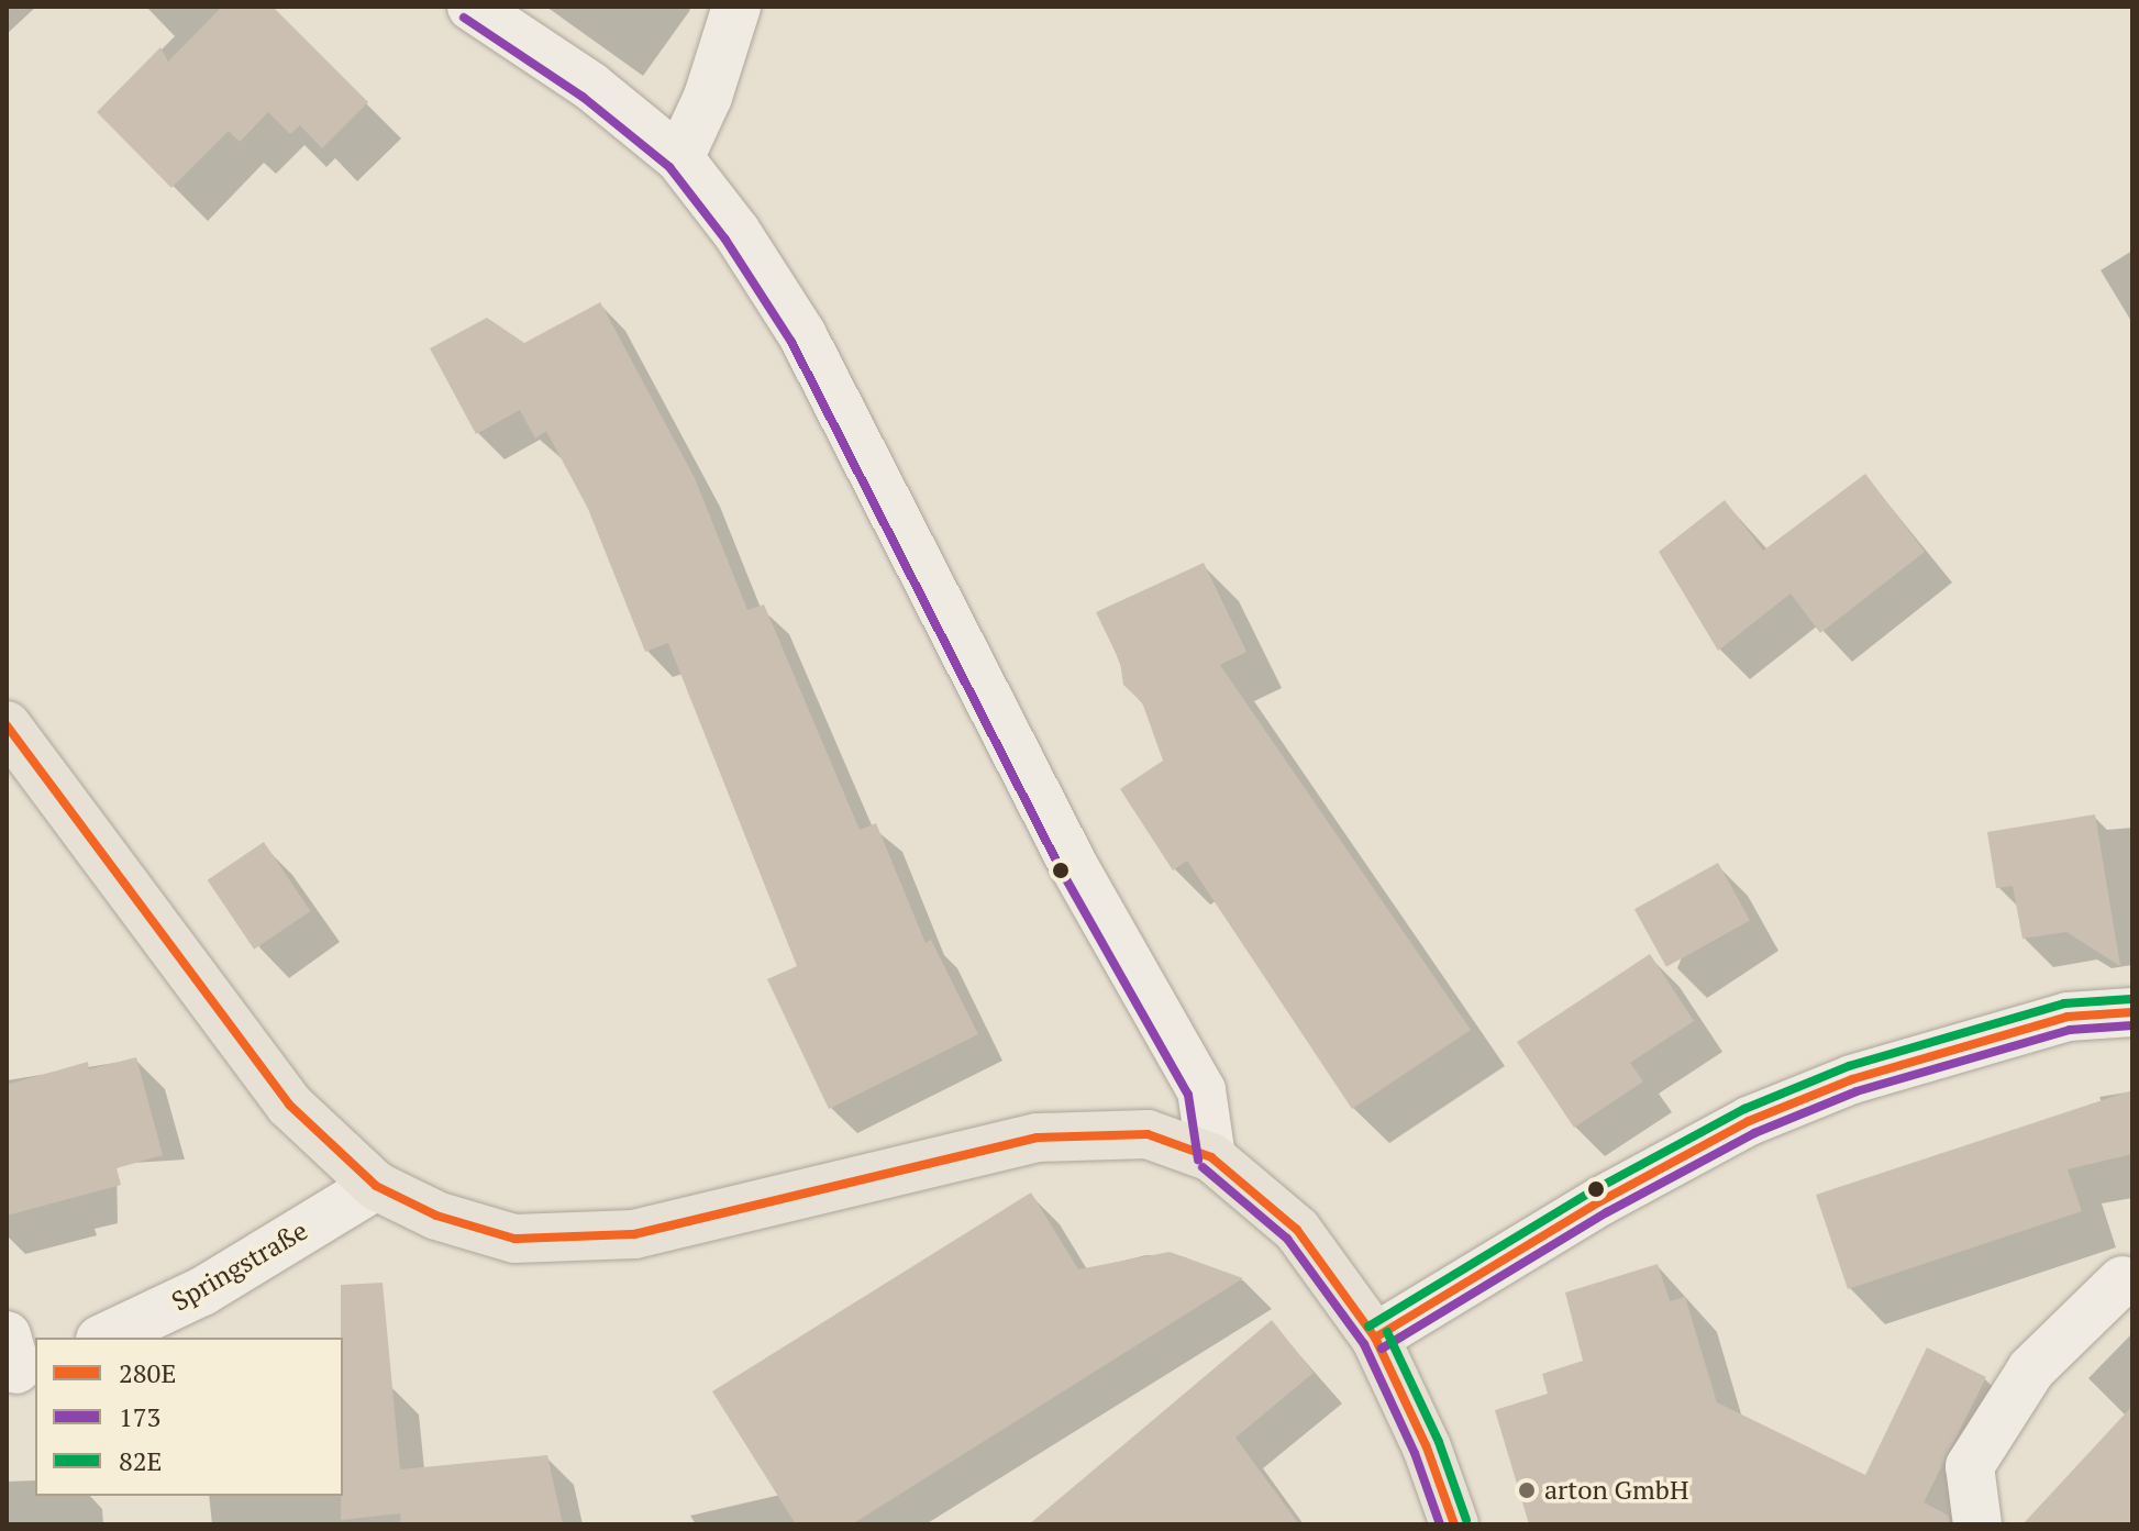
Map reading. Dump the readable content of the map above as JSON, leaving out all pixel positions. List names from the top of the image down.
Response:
{
  "streets": {
    "street": ["Springstraße"]
  },
  "places": ["arton GmbH"],
  "lines": ["transit line 173", "transit line 280E", "transit line 82E"],
  "legend": ["280E", "173", "82E"]
}
